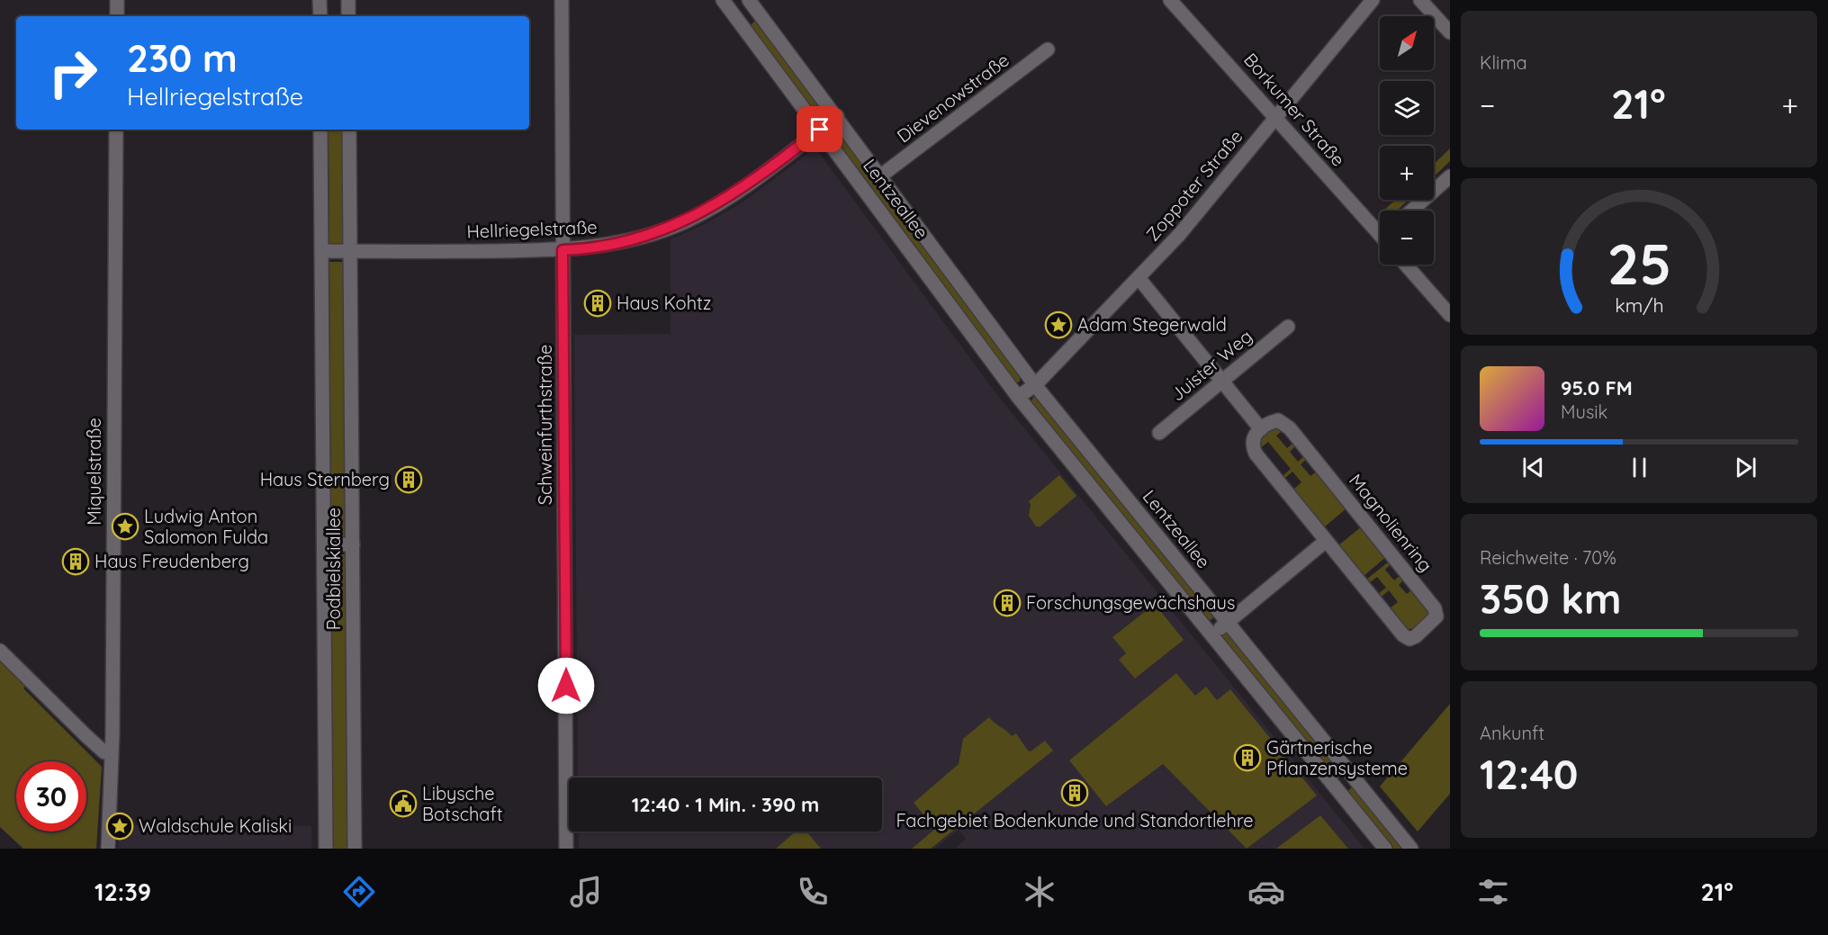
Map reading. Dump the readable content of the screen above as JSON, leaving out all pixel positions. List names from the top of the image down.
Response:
{
  "streets": {
    "street": [
      "Dievenowstraße",
      "Borkumer Straße",
      "Zoppoter Straße",
      "Lentzeallee",
      "Hellriegelstraße",
      "Juister Weg",
      "Schweinfurthstraße",
      "Miquelstraße",
      "Magnolienring",
      "Podbielskiallee"
    ]
  },
  "crossings": [
    ["Dievenowstraße", "Lentzeallee"],
    ["Borkumer Straße", "Zoppoter Straße"],
    ["Zoppoter Straße", "Lentzeallee"],
    ["Lentzeallee", "Hellriegelstraße"],
    ["Hellriegelstraße", "Schweinfurthstraße"],
    ["Hellriegelstraße", "Podbielskiallee"]
  ],
  "places": {
    "building": [
      "Haus Kohtz",
      "Haus Sternberg",
      "Haus Freudenberg",
      "Forschungsgewächshaus",
      "Gärtnerische Pflanzensysteme",
      "Fachgebiet Bodenkunde und Standortlehre"
    ],
    "place": ["Adam Stegerwald", "Ludwig Anton Salomon Fulda", "Waldschule Kaliski"],
    "public building": ["Libysche Botschaft"]
  },
  "north": "top right",
  "page": {
    "tile": [
      "Klima",
      ["Reichweite · 70%", "350 km"],
      ["Ankunft", "12:40"]
    ],
    "map_buttons": ["+", "−"],
    "turn": ["230 m", "Hellriegelstraße"],
    "heat": ["−", "21°", "+"],
    "song": ["95.0 FM", "Musik"],
    "limit": "30",
    "trip": "12:40 · 1 Min. · 390 m",
    "tabs": ["12:39", "21°"],
    "gauge": ["25", "km/h"]
  }
}
